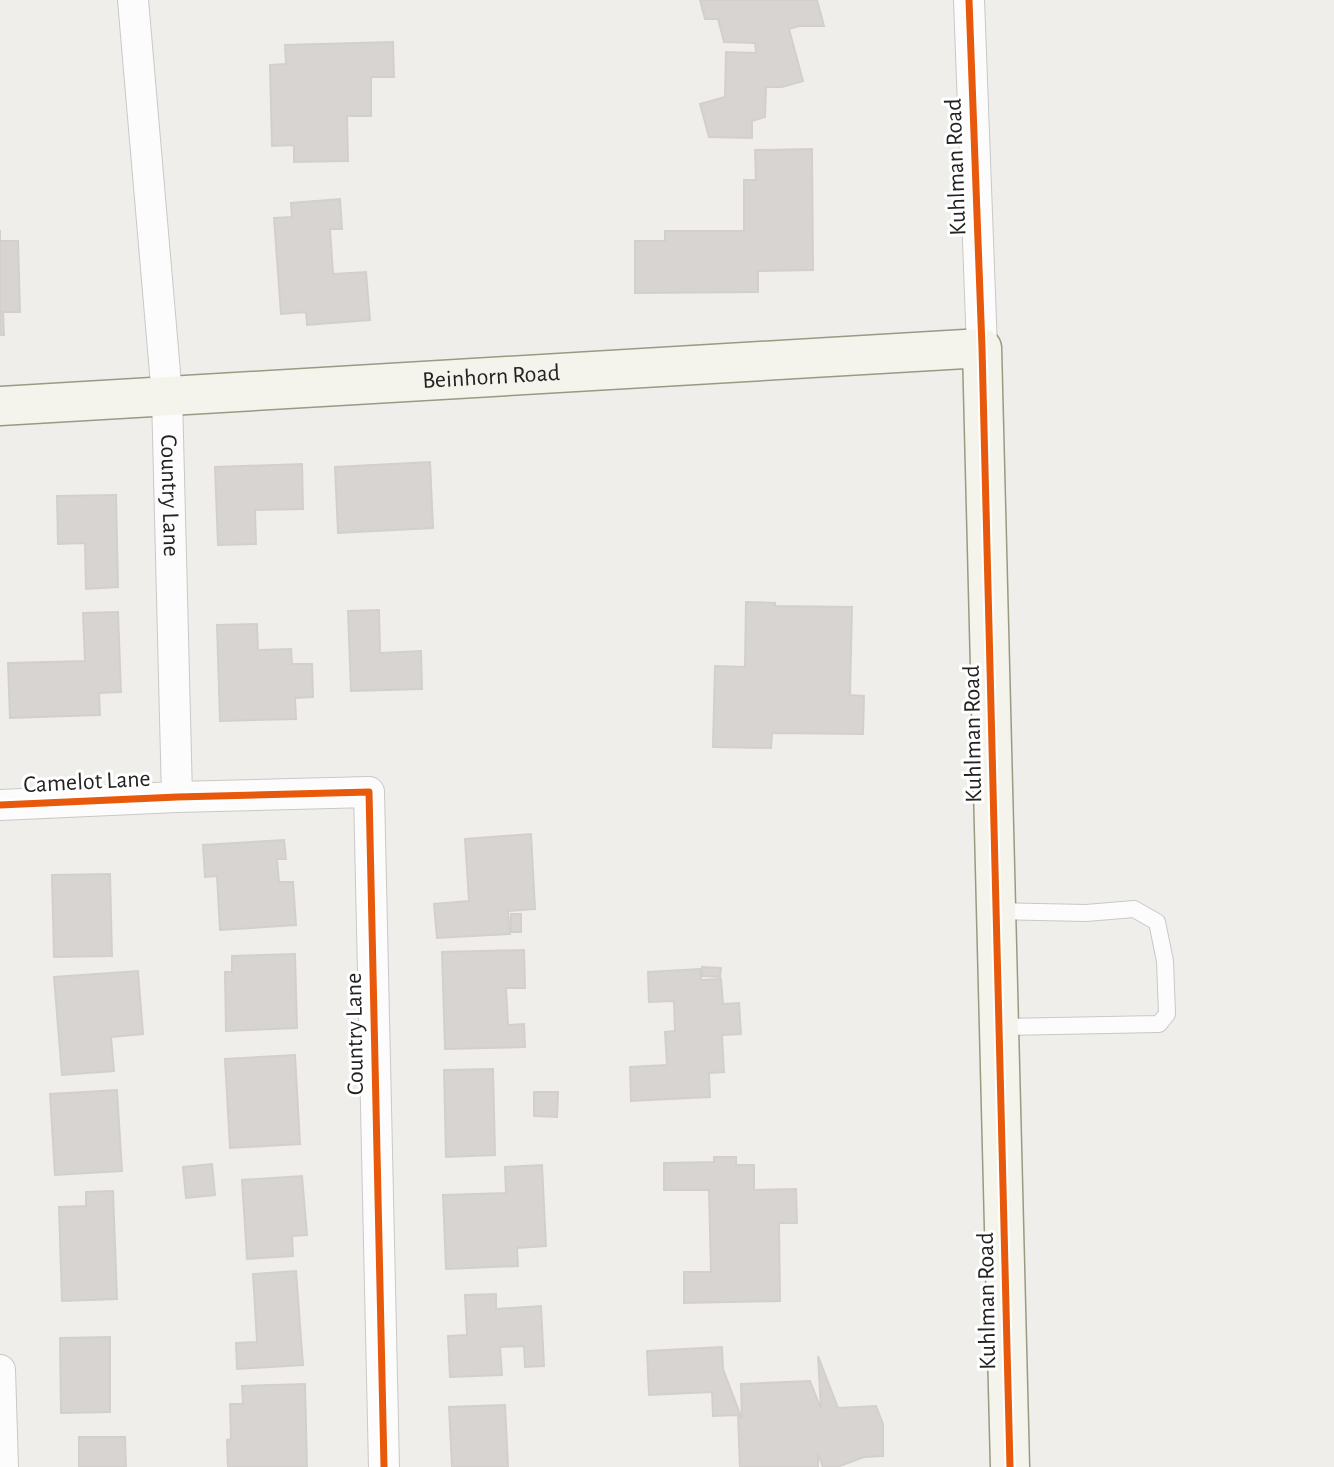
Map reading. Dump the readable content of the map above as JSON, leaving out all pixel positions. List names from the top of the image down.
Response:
{
  "streets": {
    "street": [
      "Kuhlman Road",
      "Beinhorn Road",
      "Country Lane",
      "Camelot Lane"
    ]
  },
  "crossings": [
    ["Kuhlman Road", "Beinhorn Road"],
    ["Beinhorn Road", "Country Lane"],
    ["Country Lane", "Camelot Lane"]
  ]
}
